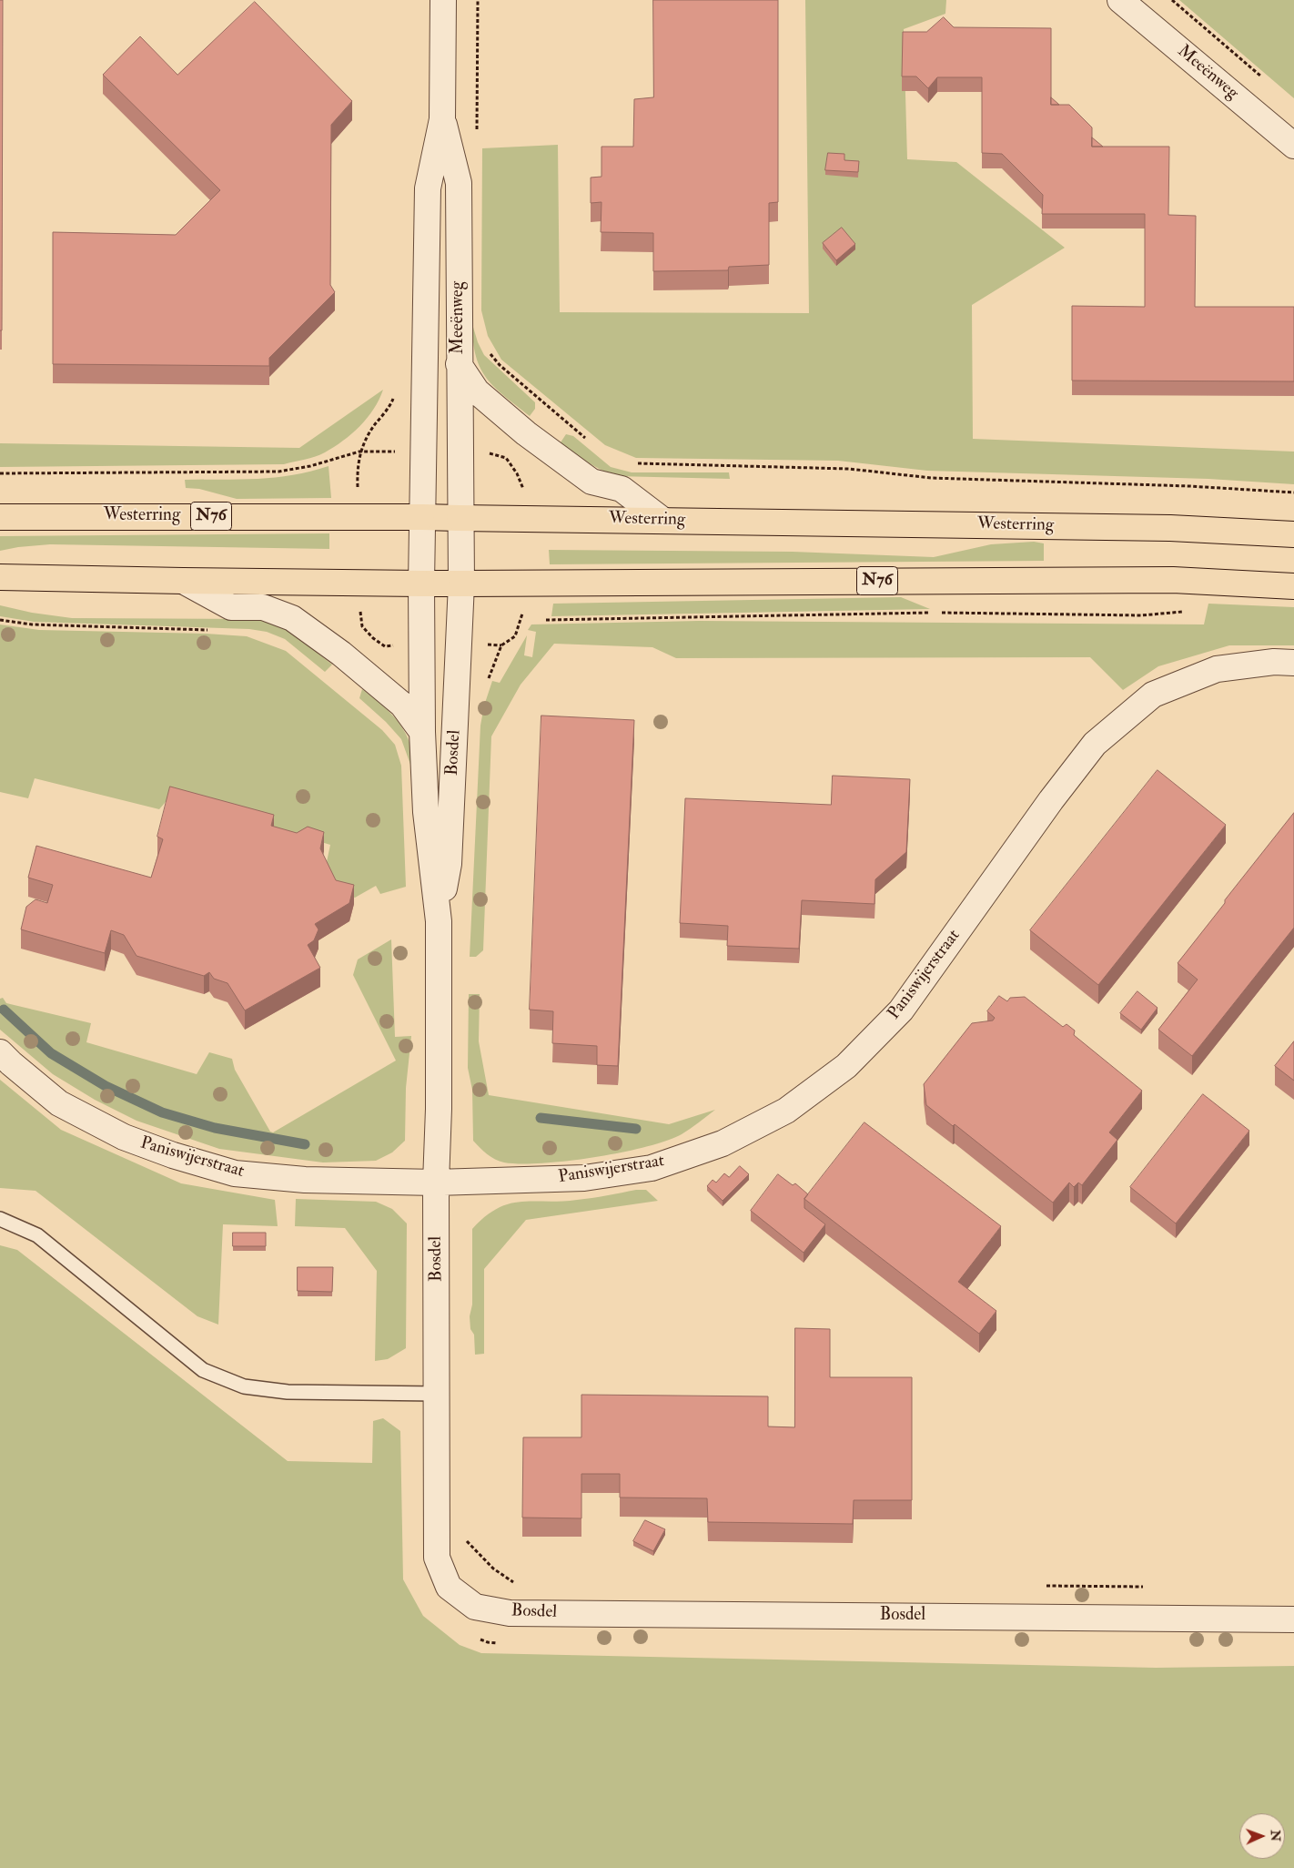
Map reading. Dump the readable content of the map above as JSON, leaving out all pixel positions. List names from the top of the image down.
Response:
{
  "streets": {
    "main road": ["Westerring", "N76"],
    "street": ["Meeënweg", "Bosdel", "Paniswijerstraat"]
  },
  "crossings": [
    ["Meeënweg", "Westerring"],
    ["Meeënweg", "N76"],
    ["Meeënweg", "Bosdel"],
    ["N76", "Bosdel"],
    ["Bosdel", "Paniswijerstraat"]
  ],
  "north": "right"
}
